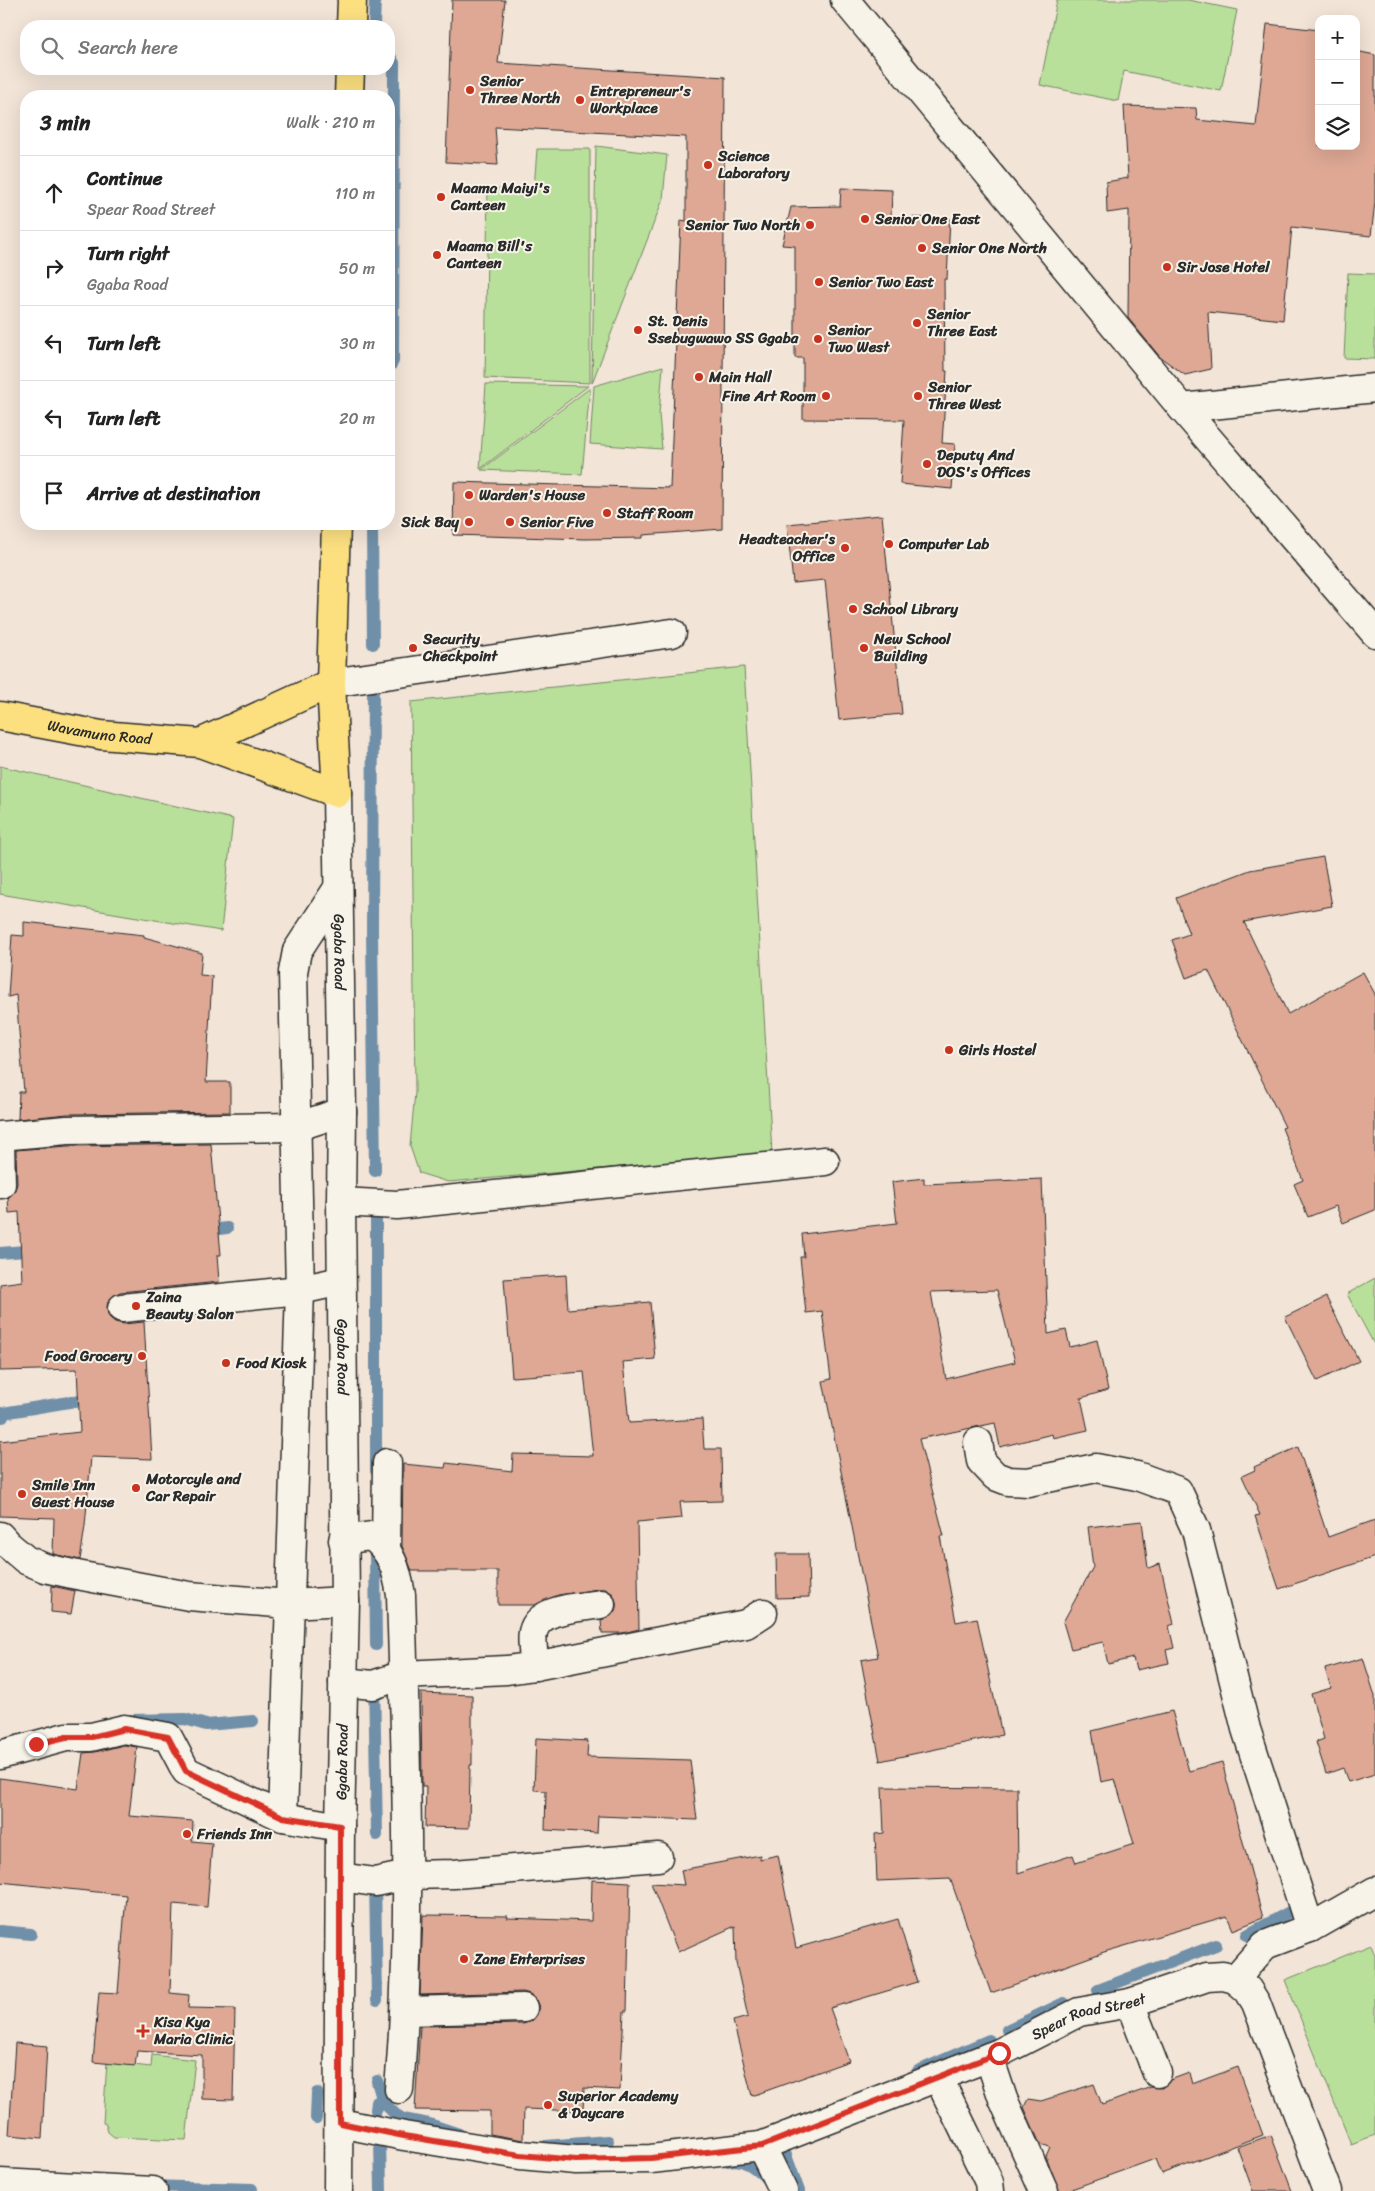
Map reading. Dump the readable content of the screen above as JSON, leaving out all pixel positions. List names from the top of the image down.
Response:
{
  "streets": {
    "main road": ["Wavamuno Road", "Ggaba Road"],
    "street": ["Spear Road Street"]
  },
  "crossings": [
    ["Wavamuno Road", "Ggaba Road"],
    ["Ggaba Road", "Spear Road Street"]
  ],
  "places": {
    "other": [
      "Senior Three North",
      "Entrepreneur's Workplace",
      "Science Laboratory",
      "Maama Maiyi's Canteen",
      "Senior One East",
      "Senior Two North",
      "Senior One North",
      "Maama Bill's Canteen",
      "Sir Jose Hotel",
      "Senior Two East",
      "Senior Three East",
      "St. Denis Ssebugwawo SS Ggaba",
      "Senior Two West",
      "Main Hall",
      "Fine Art Room",
      "Senior Three West",
      "Deputy And DOS's Offices",
      "Warden's House",
      "Staff Room",
      "Sick Bay",
      "Senior Five",
      "Computer Lab",
      "Headteacher's Office",
      "School Library",
      "Security Checkpoint",
      "New School Building",
      "Girls Hostel",
      "Zaina Beauty Salon",
      "Food Grocery",
      "Food Kiosk",
      "Motorcyle and Car Repair",
      "Smile Inn Guest House",
      "Friends Inn",
      "Zane Enterprises",
      "Superior Academy & Daycare"
    ],
    "health": ["Kisa Kya Maria Clinic"]
  },
  "page": {
    "map_buttons": ["+", "−"],
    "search": "Search here",
    "heading": ["3 min", "Walk · 210 m"],
    "list": [
      ["Continue", "Spear Road Street", "110 m"],
      ["Turn right", "Ggaba Road", "50 m"],
      ["Turn left", "30 m"],
      ["Turn left", "20 m"],
      "Arrive at destination"
    ]
  }
}
